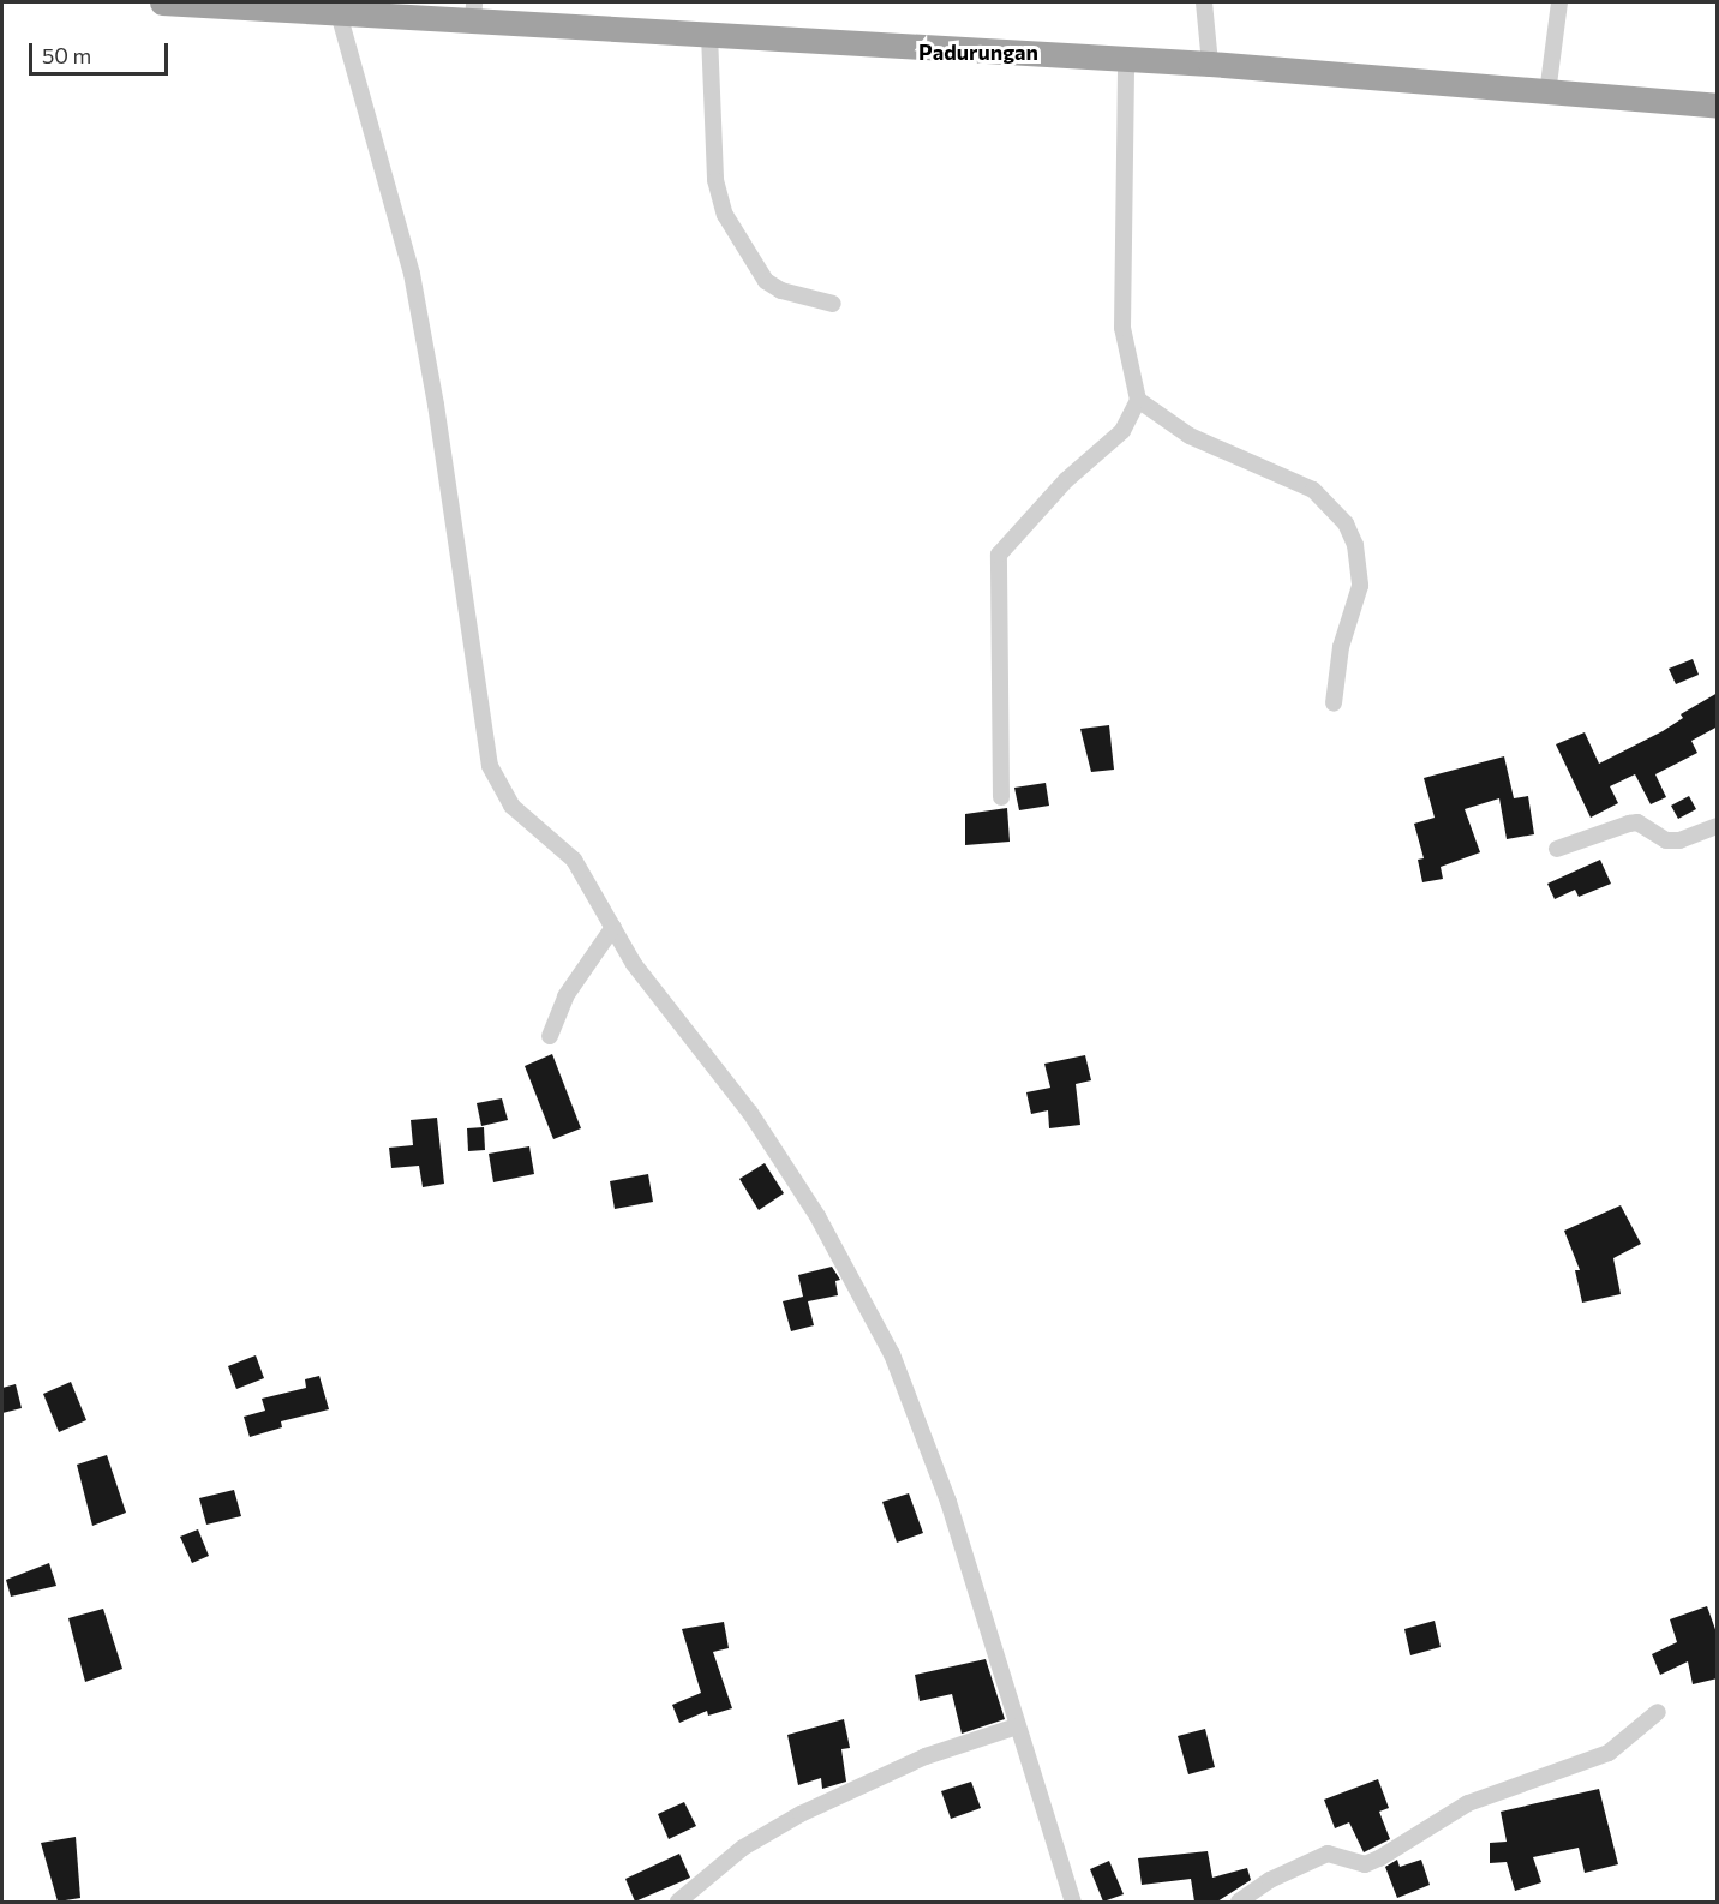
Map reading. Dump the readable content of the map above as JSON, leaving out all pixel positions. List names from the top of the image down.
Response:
{
  "districts": ["Padurungan"],
  "scale_bar": "50 m"
}
